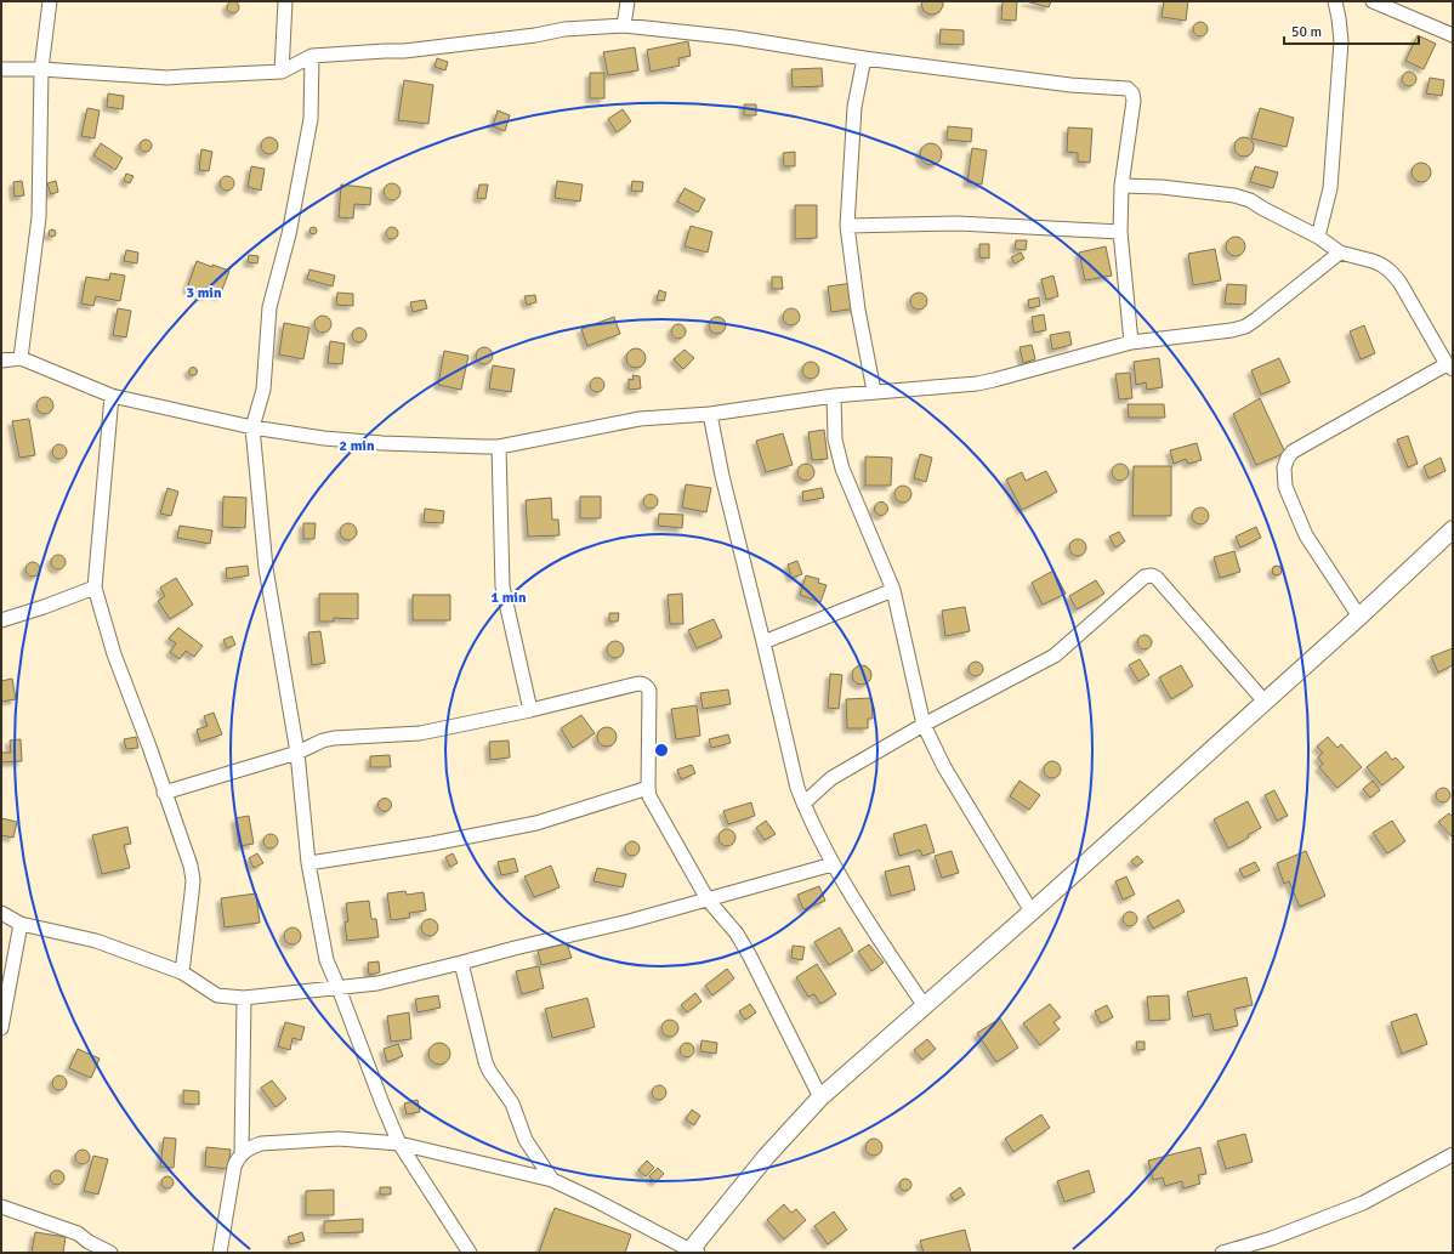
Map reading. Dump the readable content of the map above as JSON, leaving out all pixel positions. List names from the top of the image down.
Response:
{
  "scale_bar": "50 m",
  "rings": ["3 min", "2 min", "1 min"]
}
